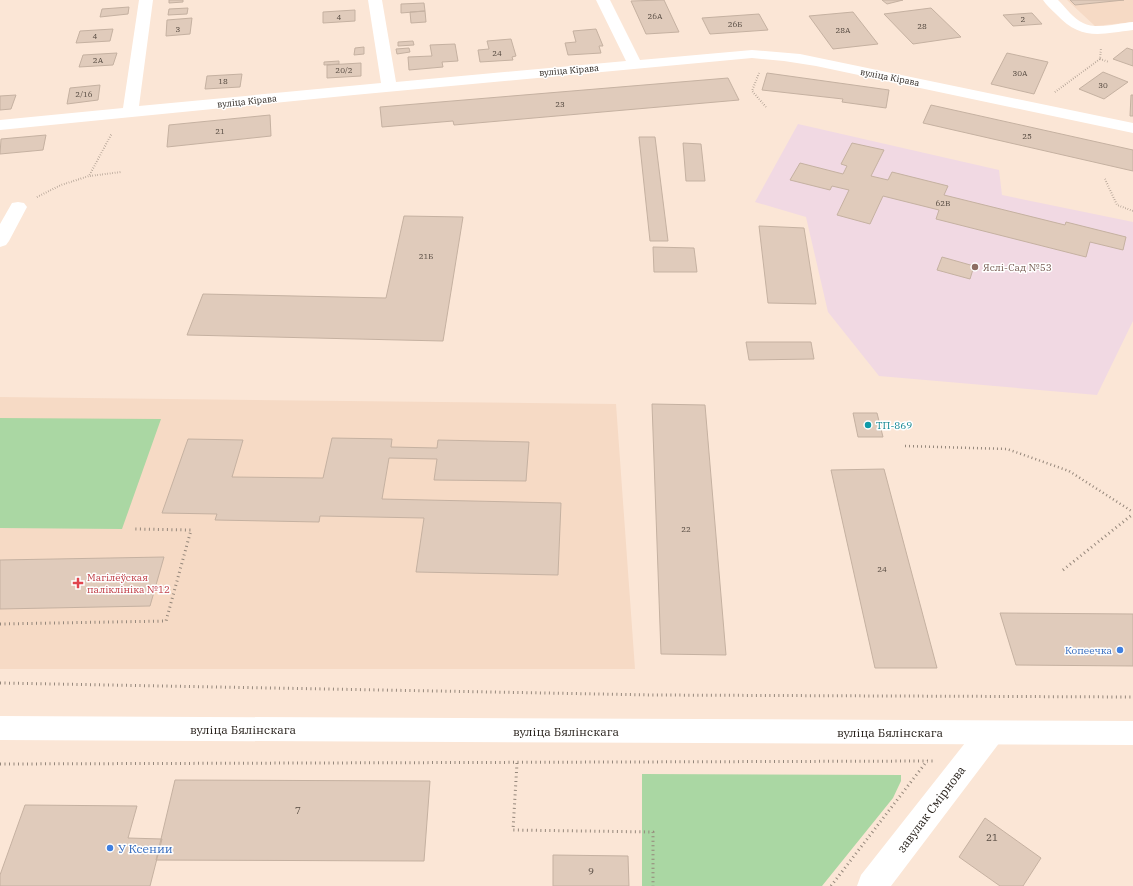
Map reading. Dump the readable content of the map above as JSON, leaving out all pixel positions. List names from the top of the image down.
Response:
{
  "streets": {
    "street": ["вуліца Кірава", "вуліца Бялінскага", "завулак Смірнова"]
  },
  "crossings": [
    ["вуліца Бялінскага", "завулак Смірнова"]
  ],
  "places": {
    "other": [
      "Яслі-Сад №53",
      "ТП-869",
      "Копеечка",
      "У Ксении"
    ],
    "health": ["Магілёўская паліклініка №12"]
  },
  "house_numbers": [
    "26А",
    "4",
    "2",
    "26Б",
    "28",
    "3",
    "28А",
    "4",
    "24",
    "2А",
    "20/2",
    "30А",
    "18",
    "30",
    "2/16",
    "23",
    "21",
    "25",
    "62В",
    "21Б",
    "22",
    "24",
    "7",
    "21",
    "9"
  ]
}
